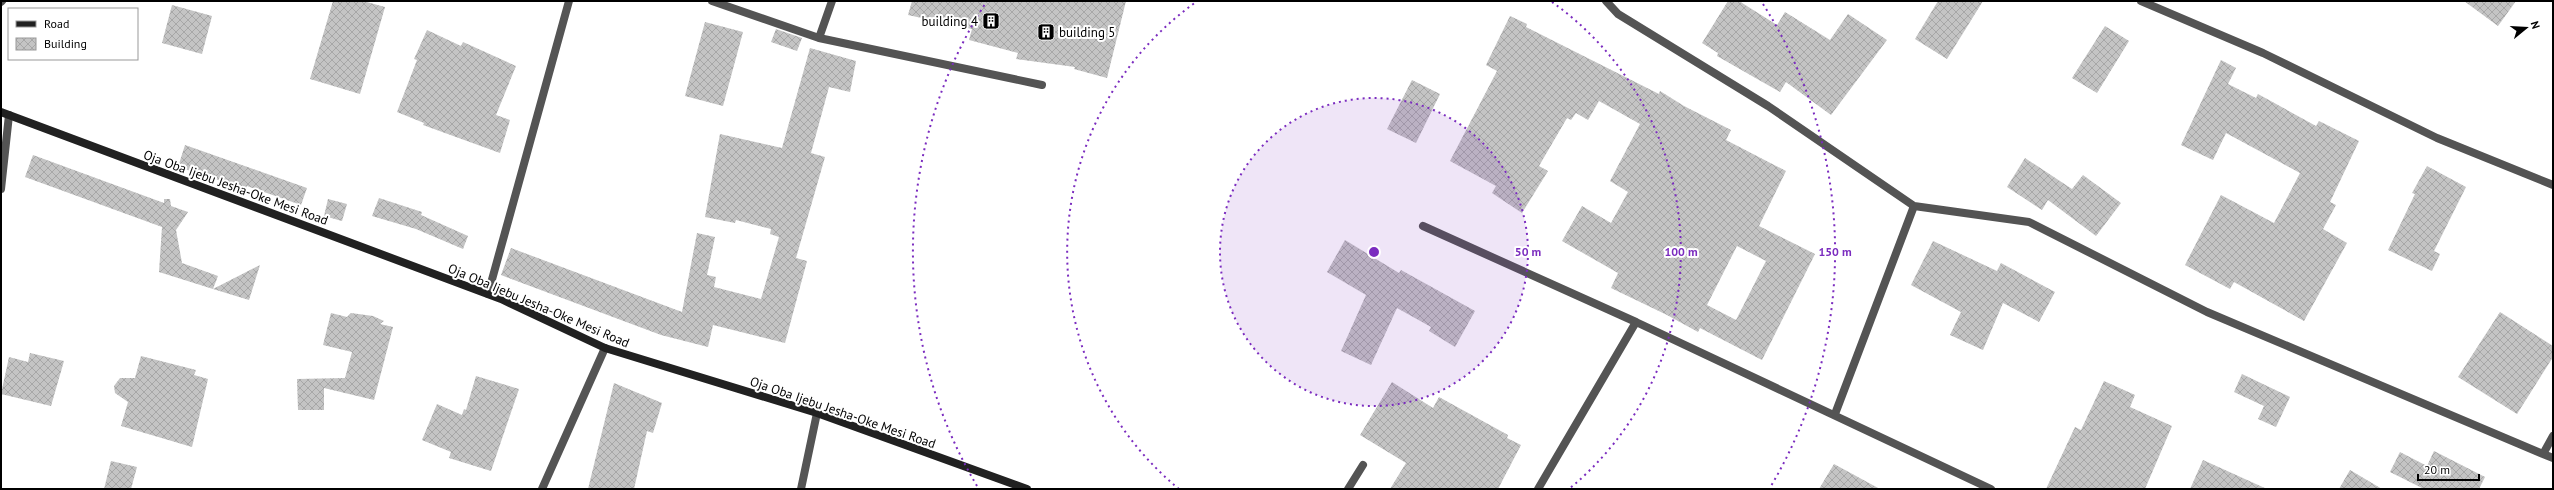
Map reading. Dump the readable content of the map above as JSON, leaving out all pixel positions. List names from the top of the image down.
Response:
{
  "streets": {
    "main road": ["Oja Oba Ijebu Jesha-Oke Mesi Road"]
  },
  "places": {
    "building": ["building 4", "building 5"]
  },
  "legend": ["Road", "Building"],
  "scale_bar": "20 m",
  "north": "right",
  "rings": ["50 m", "100 m", "150 m"]
}
